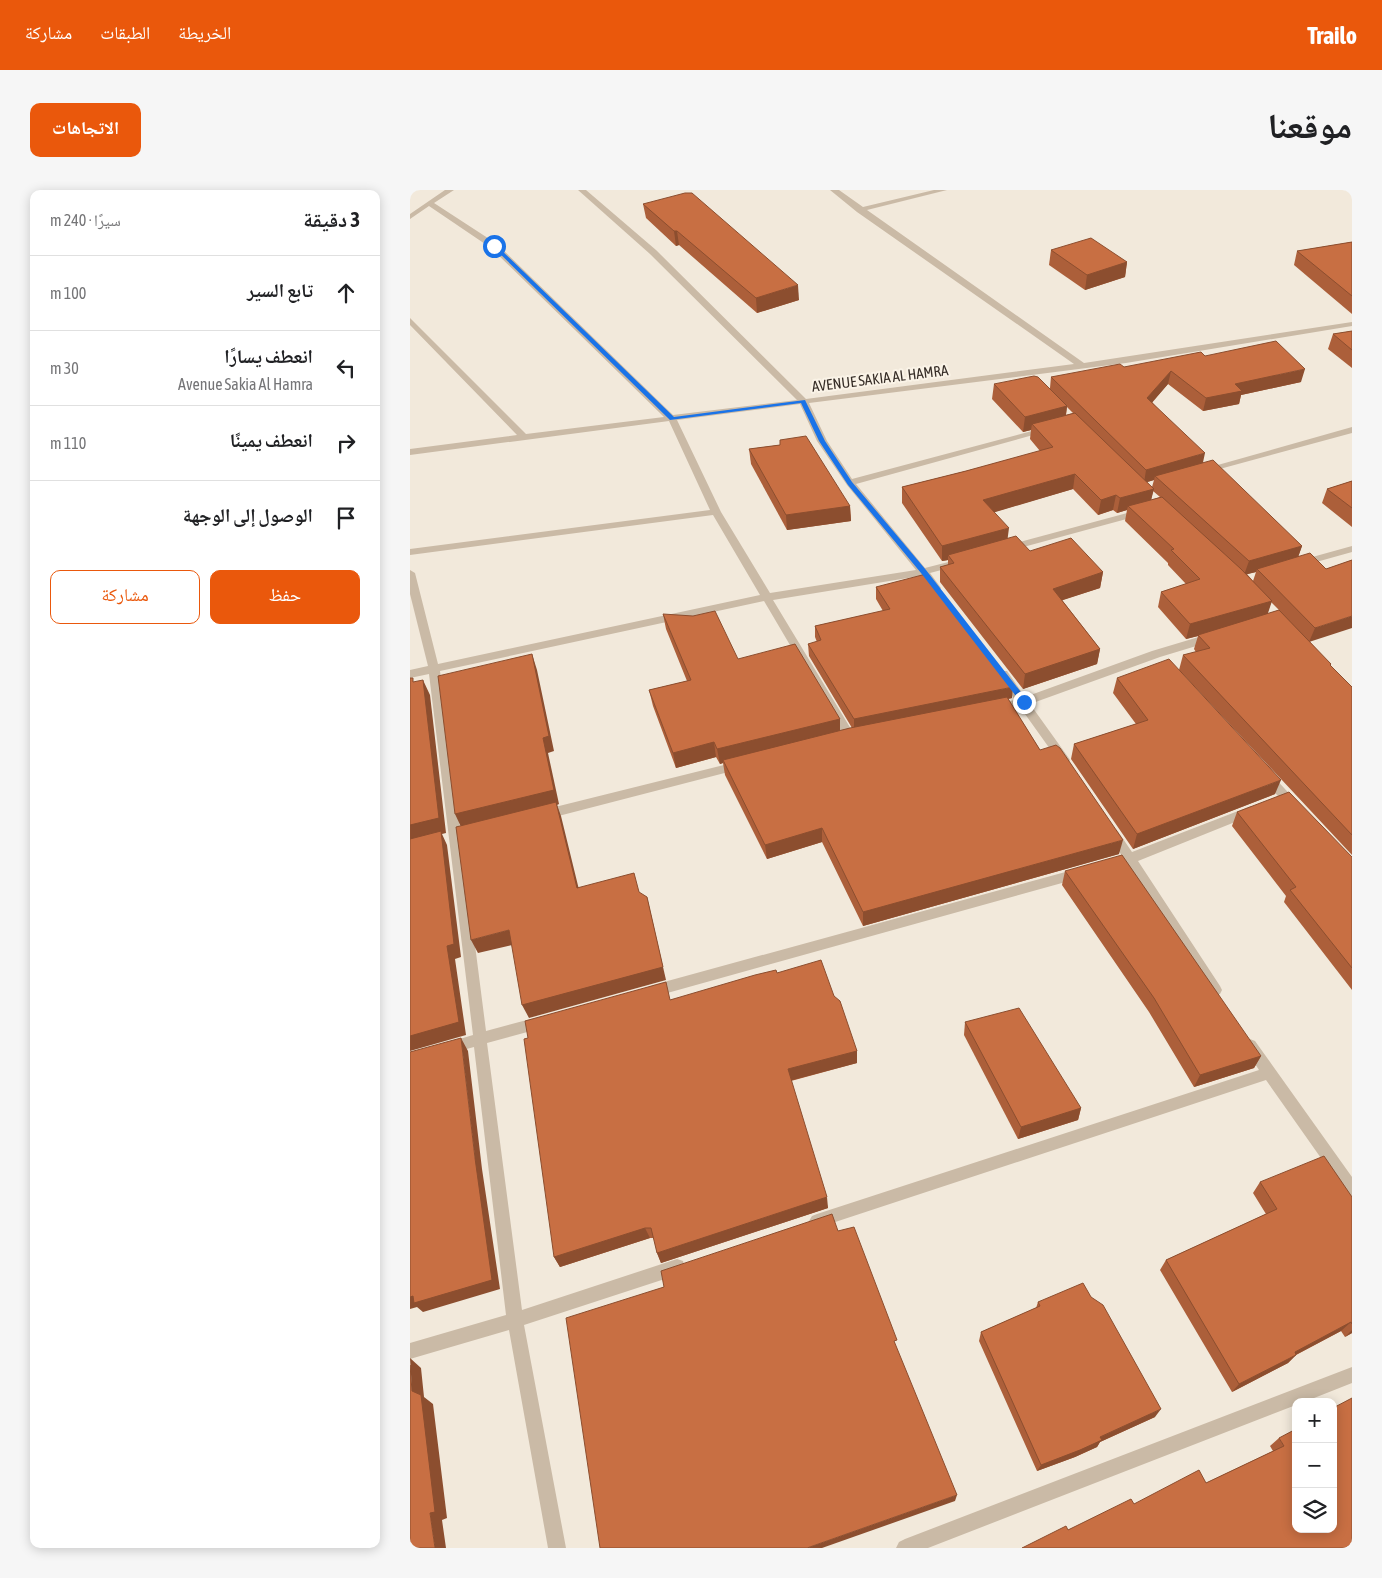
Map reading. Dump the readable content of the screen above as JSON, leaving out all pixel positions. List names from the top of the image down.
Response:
{
  "streets": {
    "street": ["AVENUE SAKIA AL HAMRA"]
  },
  "page": {
    "header": "Trailo",
    "nav": ["الخريطة", "الطبقات", "مشاركة"],
    "title": "موقعنا",
    "buttons": [
      "الاتجاهات",
      ["حفظ", "مشاركة"]
    ],
    "heading": ["3 دقيقة", "سيرًا · 240 m"],
    "list": [
      ["تابع السير", "100 m"],
      ["انعطف يسارًا", "Avenue Sakia Al Hamra", "30 m"],
      ["انعطف يمينًا", "110 m"],
      "الوصول إلى الوجهة"
    ],
    "map_buttons": ["+", "−"]
  }
}
